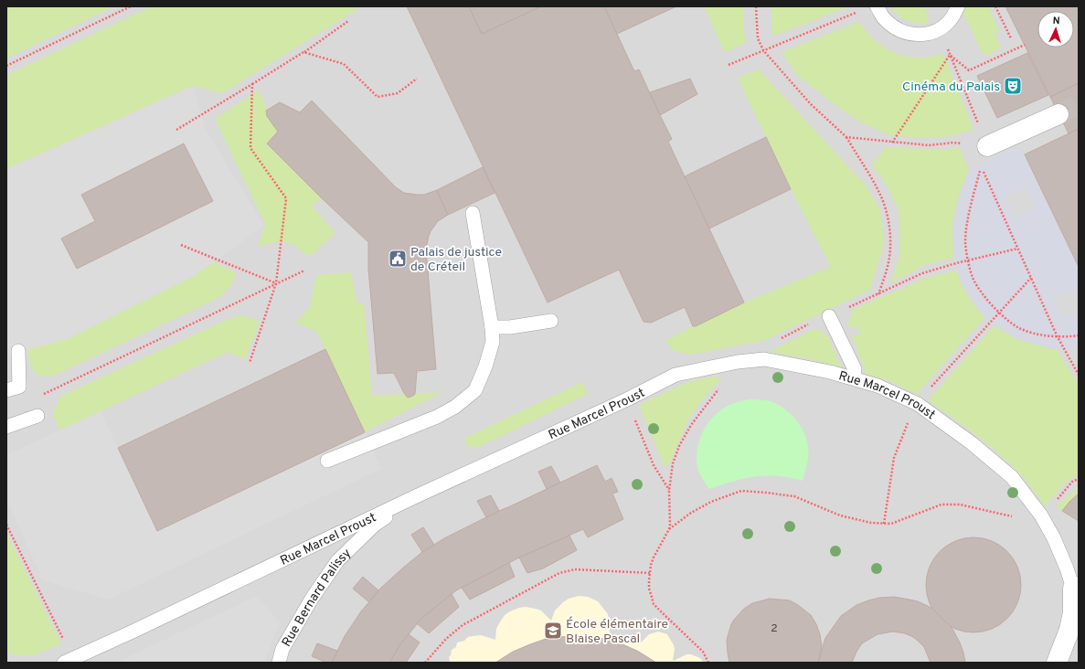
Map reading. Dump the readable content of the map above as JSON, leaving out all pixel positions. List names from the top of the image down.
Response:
{
  "streets": {
    "lane": ["Rue Marcel Proust", "Rue Bernard Palissy"]
  },
  "crossings": [
    ["Rue Marcel Proust", "Rue Bernard Palissy"]
  ],
  "places": {
    "theatre": ["Cinéma du Palais"],
    "public building": ["Palais de justice de Créteil"],
    "school or university": ["École élémentaire Blaise Pascal"]
  },
  "house_numbers": ["2"],
  "north": "top"
}
